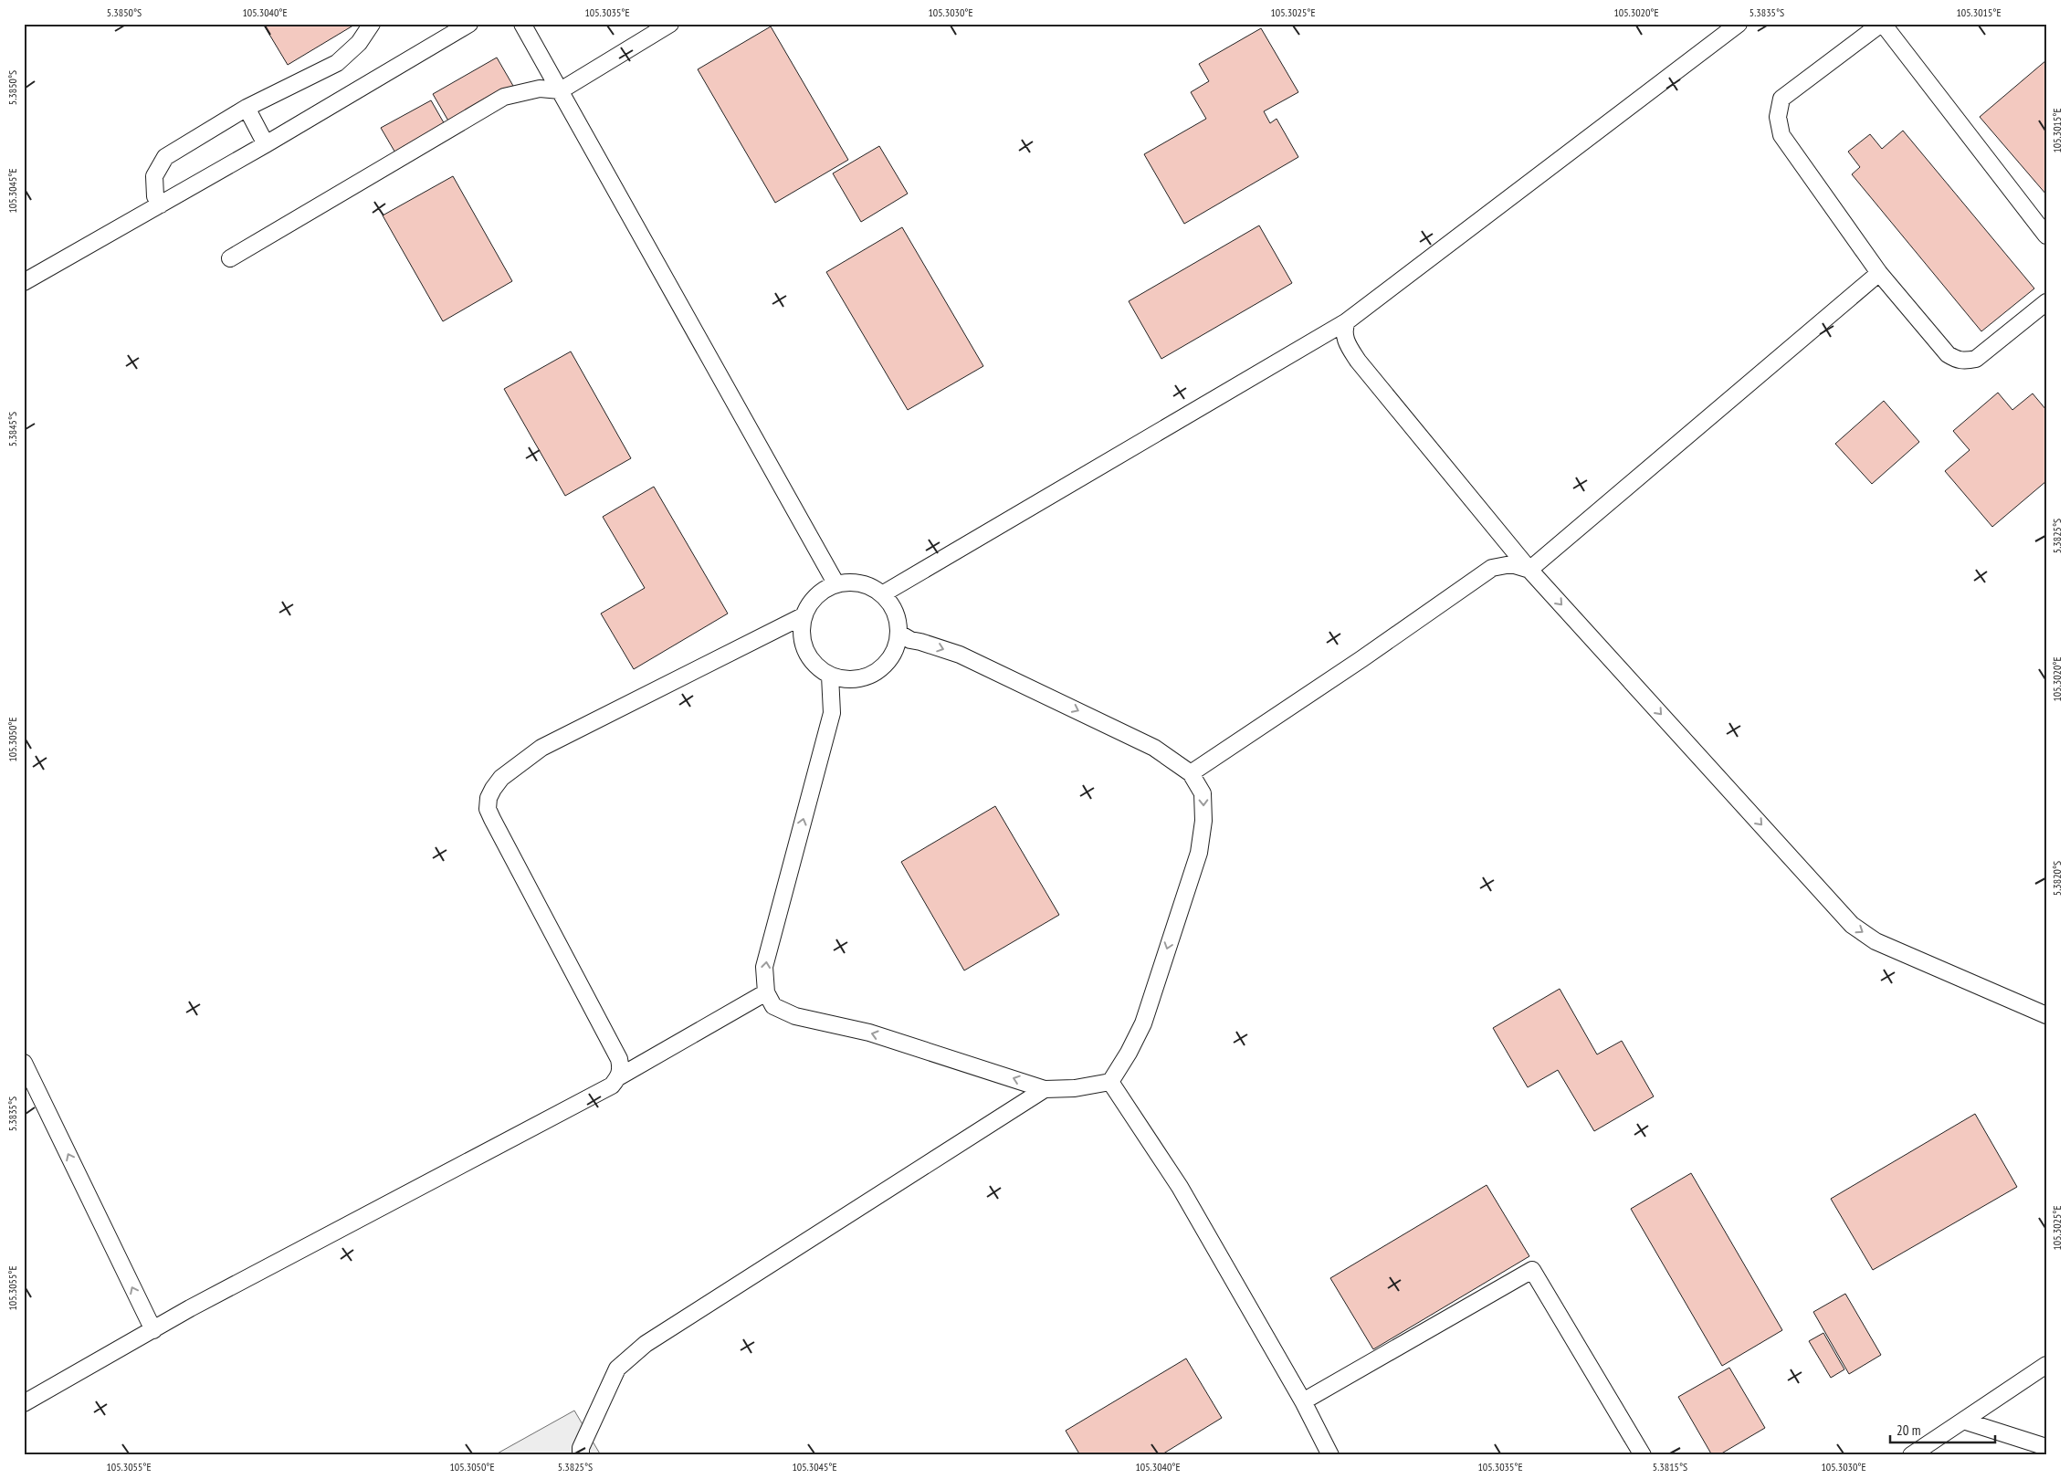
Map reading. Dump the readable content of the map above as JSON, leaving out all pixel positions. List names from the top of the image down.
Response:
{
  "scale_bar": "20 m",
  "coordinates": [
    "5.3850°S",
    "105.3040°E",
    "105.3035°E",
    "105.3030°E",
    "105.3025°E",
    "105.3020°E",
    "5.3835°S",
    "105.3015°E",
    "105.3045°E",
    "5.3845°S",
    "5.3825°S",
    "105.3050°E",
    "5.3820°S",
    "105.3055°E",
    "5.3815°S"
  ]
}
